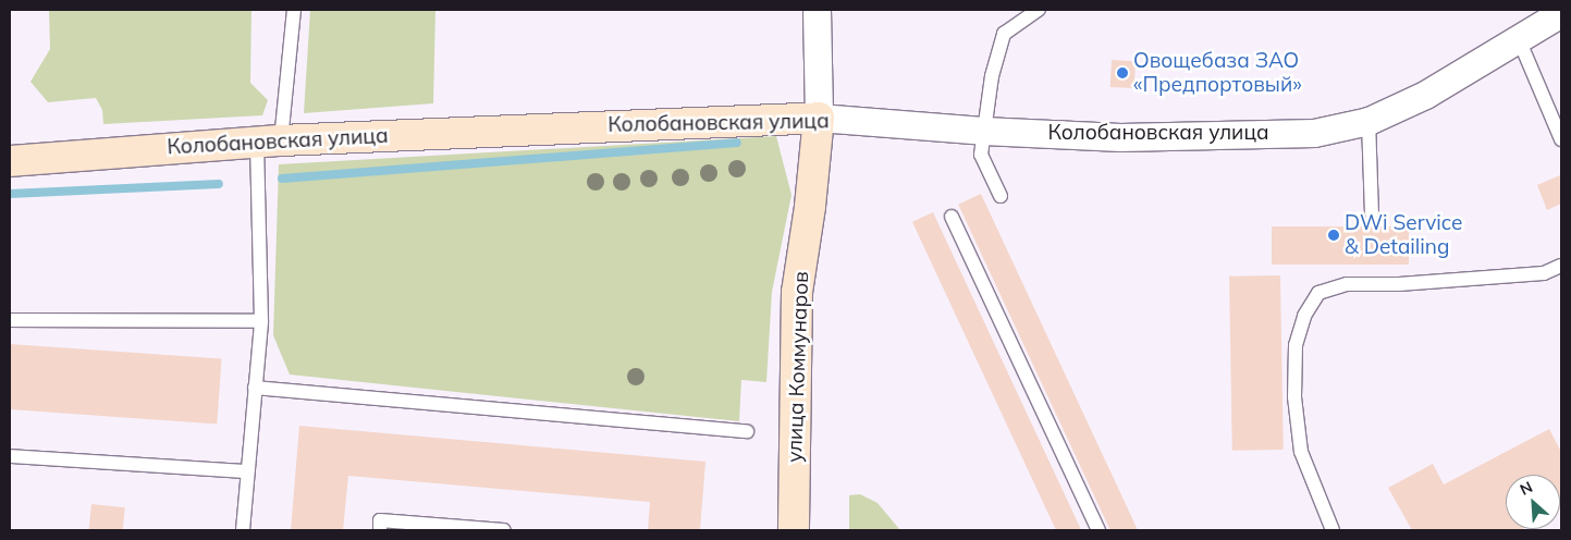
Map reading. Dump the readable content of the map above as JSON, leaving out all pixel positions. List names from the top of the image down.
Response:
{
  "streets": {
    "street": ["Колобановская улица", "улица Коммунаров"]
  },
  "crossings": [
    ["Колобановская улица", "улица Коммунаров"]
  ],
  "places": ["Овощебаза ЗАО «Предпортовый»", "DWi Service & Detailing"],
  "north": "top left"
}
